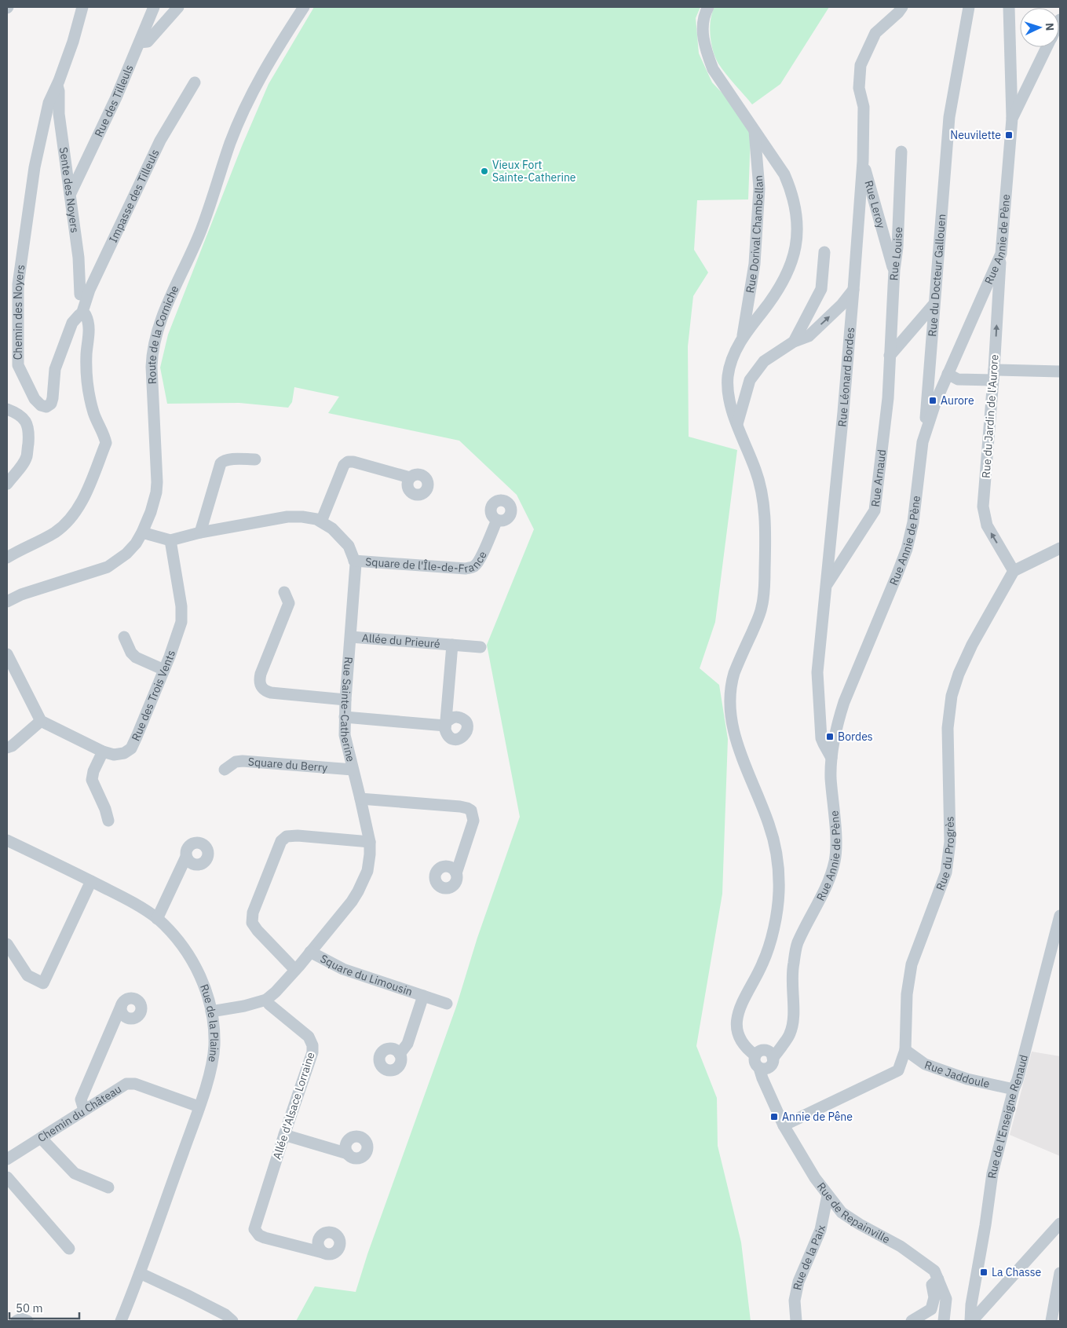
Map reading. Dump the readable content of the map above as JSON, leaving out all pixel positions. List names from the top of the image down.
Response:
{
  "streets": {
    "street": [
      "Rue des Tilleuls",
      "Sente des Noyers",
      "Impasse des Tilleuls",
      "Rue Leroy",
      "Rue Dorival Chambellan",
      "Rue Annie de Pène",
      "Rue Louise",
      "Rue du Docteur Gallouen",
      "Chemin des Noyers",
      "Route de la Corniche",
      "Rue Léonard Bordes",
      "Rue du Jardin de l'Aurore",
      "Rue Arnaud",
      "Square de l'Île-de-France",
      "Allée du Prieuré",
      "Rue des Trois Vents",
      "Rue Sainte-Catherine",
      "Square du Berry",
      "Rue du Progrès",
      "Square du Limousin",
      "Rue de la Plaine",
      "Rue Jaddoule",
      "Allée d'Alsace Lorraine",
      "Chemin du Château",
      "Rue de l'Enseigne Renaud",
      "Rue de Repainville",
      "Rue de la Paix"
    ]
  },
  "crossings": [
    ["Rue des Tilleuls", "Sente des Noyers"],
    ["Sente des Noyers", "Impasse des Tilleuls"],
    ["Sente des Noyers", "Chemin des Noyers"],
    ["Impasse des Tilleuls", "Chemin des Noyers"],
    ["Rue Leroy", "Rue Louise"],
    ["Rue Leroy", "Rue Léonard Bordes"],
    ["Rue Annie de Pène", "Rue du Docteur Gallouen"],
    ["Rue Annie de Pène", "Rue Léonard Bordes"],
    ["Rue Annie de Pène", "Rue du Jardin de l'Aurore"],
    ["Rue Annie de Pène", "Rue de Repainville"],
    ["Rue Louise", "Rue Arnaud"],
    ["Rue Léonard Bordes", "Rue Arnaud"],
    ["Rue du Jardin de l'Aurore", "Rue du Progrès"],
    ["Square de l'Île-de-France", "Rue Sainte-Catherine"],
    ["Allée du Prieuré", "Rue Sainte-Catherine"],
    ["Rue des Trois Vents", "Rue Sainte-Catherine"],
    ["Rue Sainte-Catherine", "Square du Berry"],
    ["Rue Sainte-Catherine", "Square du Limousin"],
    ["Rue Sainte-Catherine", "Rue de la Plaine"],
    ["Rue Sainte-Catherine", "Allée d'Alsace Lorraine"],
    ["Rue du Progrès", "Rue Jaddoule"],
    ["Rue du Progrès", "Rue de Repainville"],
    ["Rue de la Plaine", "Chemin du Château"],
    ["Rue Jaddoule", "Rue de l'Enseigne Renaud"],
    ["Rue de Repainville", "Rue de la Paix"]
  ],
  "one_way": ["Rue du Jardin de l'Aurore"],
  "places": {
    "transit": [
      "Neuvilette",
      "Aurore",
      "Bordes",
      "Annie de Pêne",
      "La Chasse"
    ],
    "other": ["Vieux Fort Sainte-Catherine"]
  },
  "scale_bar": "50 m",
  "north": "right"
}
